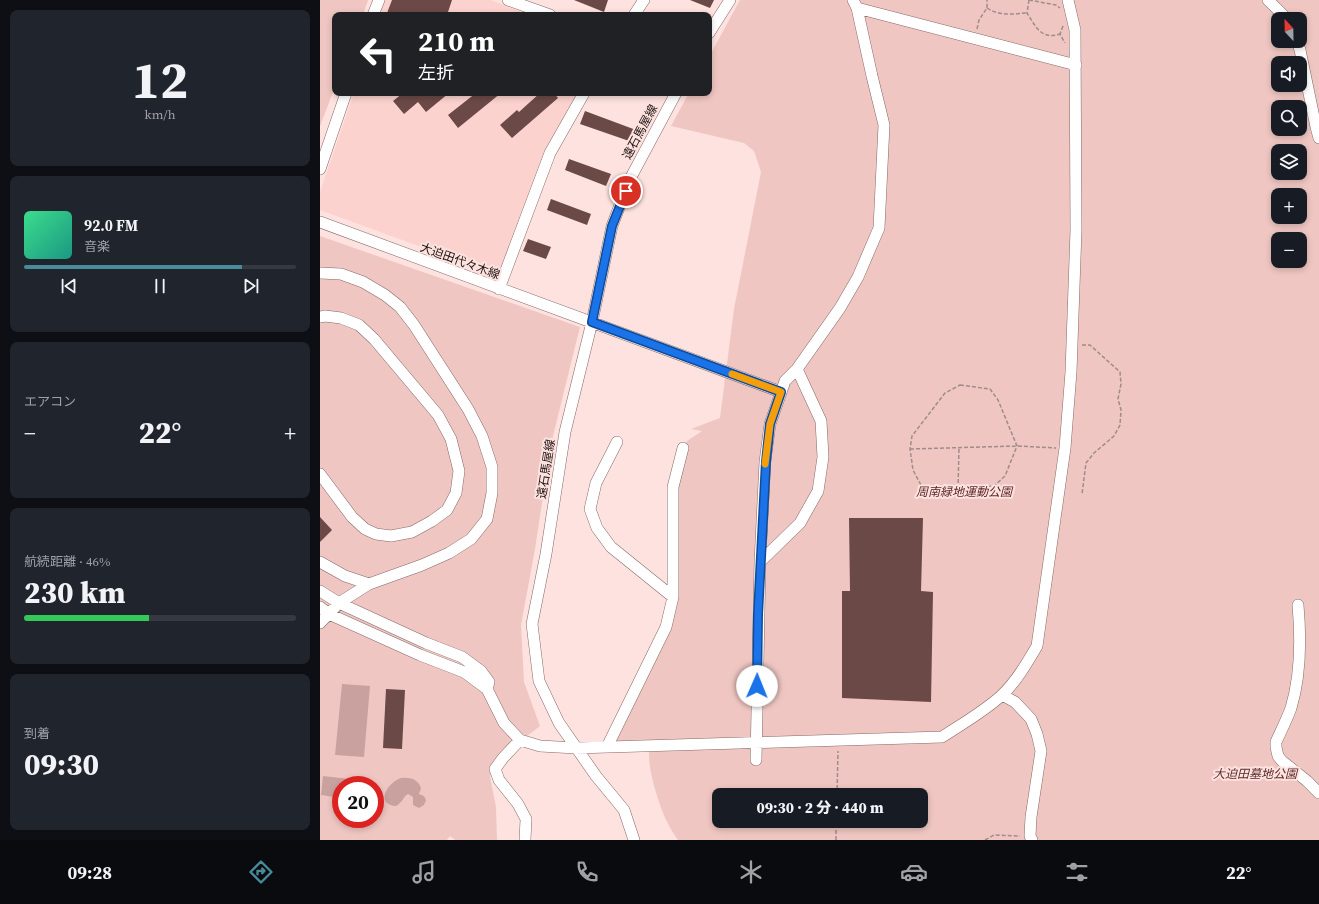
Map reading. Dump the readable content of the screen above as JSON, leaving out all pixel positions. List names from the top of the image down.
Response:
{
  "streets": {
    "street": ["遠石馬屋線", "大迫田代々木線"]
  },
  "crossings": [
    ["遠石馬屋線", "大迫田代々木線"]
  ],
  "parks": ["周南緑地運動公園", "大迫田墓地公園"],
  "north": "top",
  "page": {
    "tile": [
      ["12", "km/h"],
      "エアコン",
      ["航続距離 · 46%", "230 km"],
      ["到着", "09:30"]
    ],
    "map_buttons": ["+", "−"],
    "turn": ["210 m", "左折"],
    "song": ["92.0 FM", "音楽"],
    "heat": ["−", "22°", "+"],
    "limit": "20",
    "trip": "09:30 · 2 分 · 440 m",
    "tabs": ["09:28", "22°"]
  }
}
